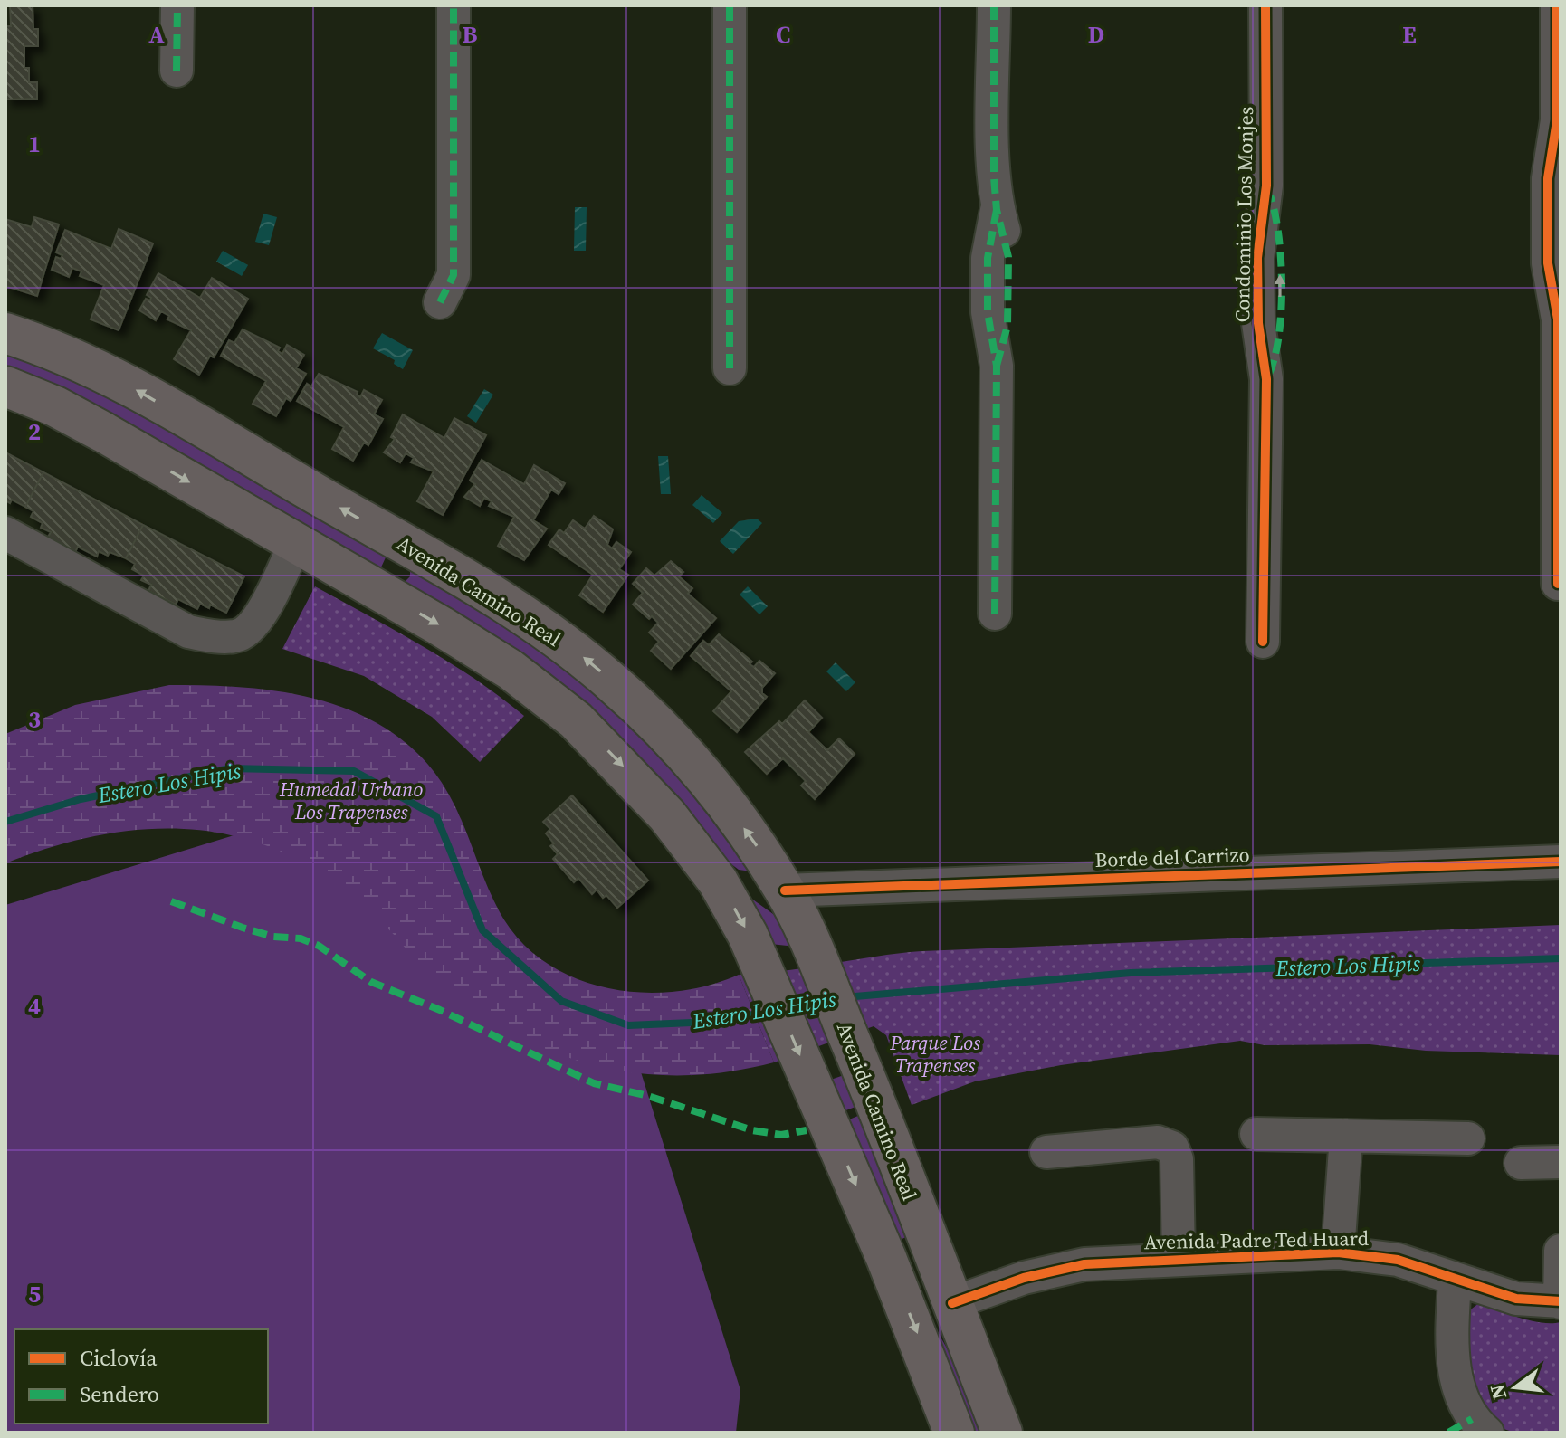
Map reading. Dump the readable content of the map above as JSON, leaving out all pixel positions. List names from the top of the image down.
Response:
{
  "streets": {
    "main road": ["Avenida Camino Real"],
    "street": ["Condominio Los Monjes", "Borde del Carrizo", "Avenida Padre Ted Huard"]
  },
  "crossings": [
    ["Avenida Camino Real", "Borde del Carrizo"],
    ["Avenida Camino Real", "Avenida Padre Ted Huard"]
  ],
  "water": ["Estero Los Hipis"],
  "parks": ["Humedal Urbano Los Trapenses", "Parque Los Trapenses"],
  "legend": ["Ciclovía", "Sendero"],
  "north": "left",
  "grid": {
    "columns": [
      "A",
      "B",
      "C",
      "D",
      "E"
    ],
    "rows": [
      "1",
      "2",
      "3",
      "4",
      "5"
    ]
  }
}
